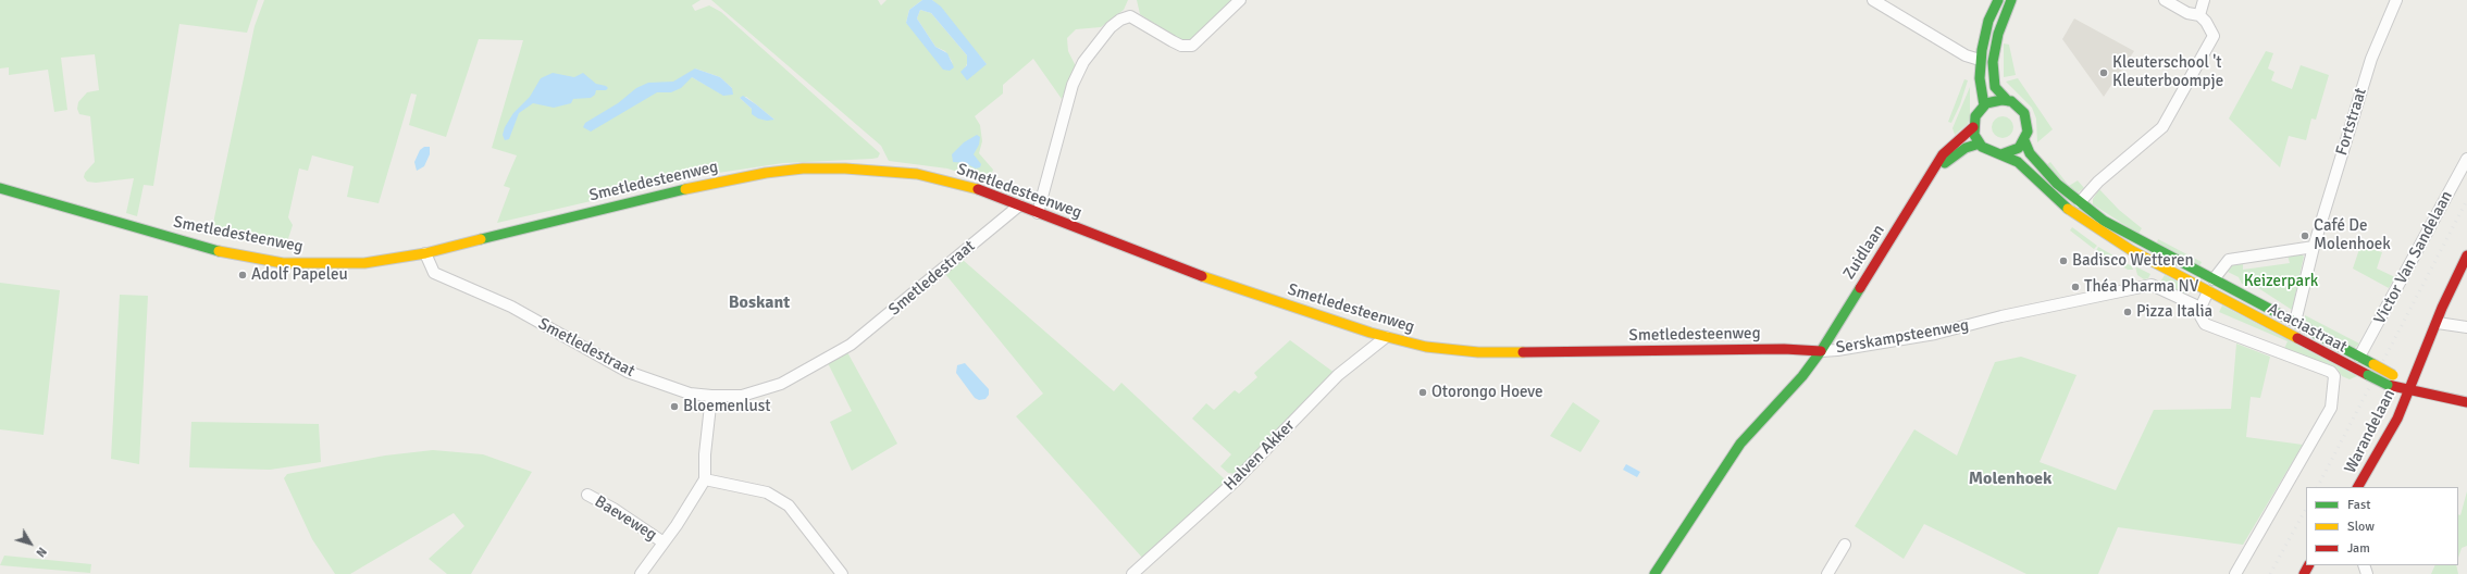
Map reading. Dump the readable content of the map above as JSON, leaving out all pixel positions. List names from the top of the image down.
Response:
{
  "streets": {
    "street": [
      "Fortstraat",
      "Smetledesteenweg",
      "Zuidlaan",
      "Victor Van Sandelaan",
      "Smetledestraat",
      "Acaciastraat",
      "Serskampsteenweg",
      "Warandelaan",
      "Halven Akker",
      "Baeveweg"
    ]
  },
  "crossings": [
    ["Fortstraat", "Acaciastraat"],
    ["Smetledesteenweg", "Zuidlaan"],
    ["Smetledesteenweg", "Smetledestraat"],
    ["Smetledesteenweg", "Serskampsteenweg"],
    ["Smetledesteenweg", "Halven Akker"],
    ["Zuidlaan", "Acaciastraat"],
    ["Zuidlaan", "Serskampsteenweg"],
    ["Victor Van Sandelaan", "Acaciastraat"],
    ["Acaciastraat", "Warandelaan"]
  ],
  "districts": ["Boskant", "Molenhoek"],
  "parks": ["Keizerpark"],
  "places": [
    "Kleuterschool 't Kleuterboompje",
    "Café De Molenhoek",
    "Badisco Wetteren",
    "Adolf Papeleu",
    "Théa Pharma NV",
    "Pizza Italia",
    "Otorongo Hoeve",
    "Bloemenlust"
  ],
  "legend": ["Fast", "Slow", "Jam"],
  "north": "bottom right"
}
